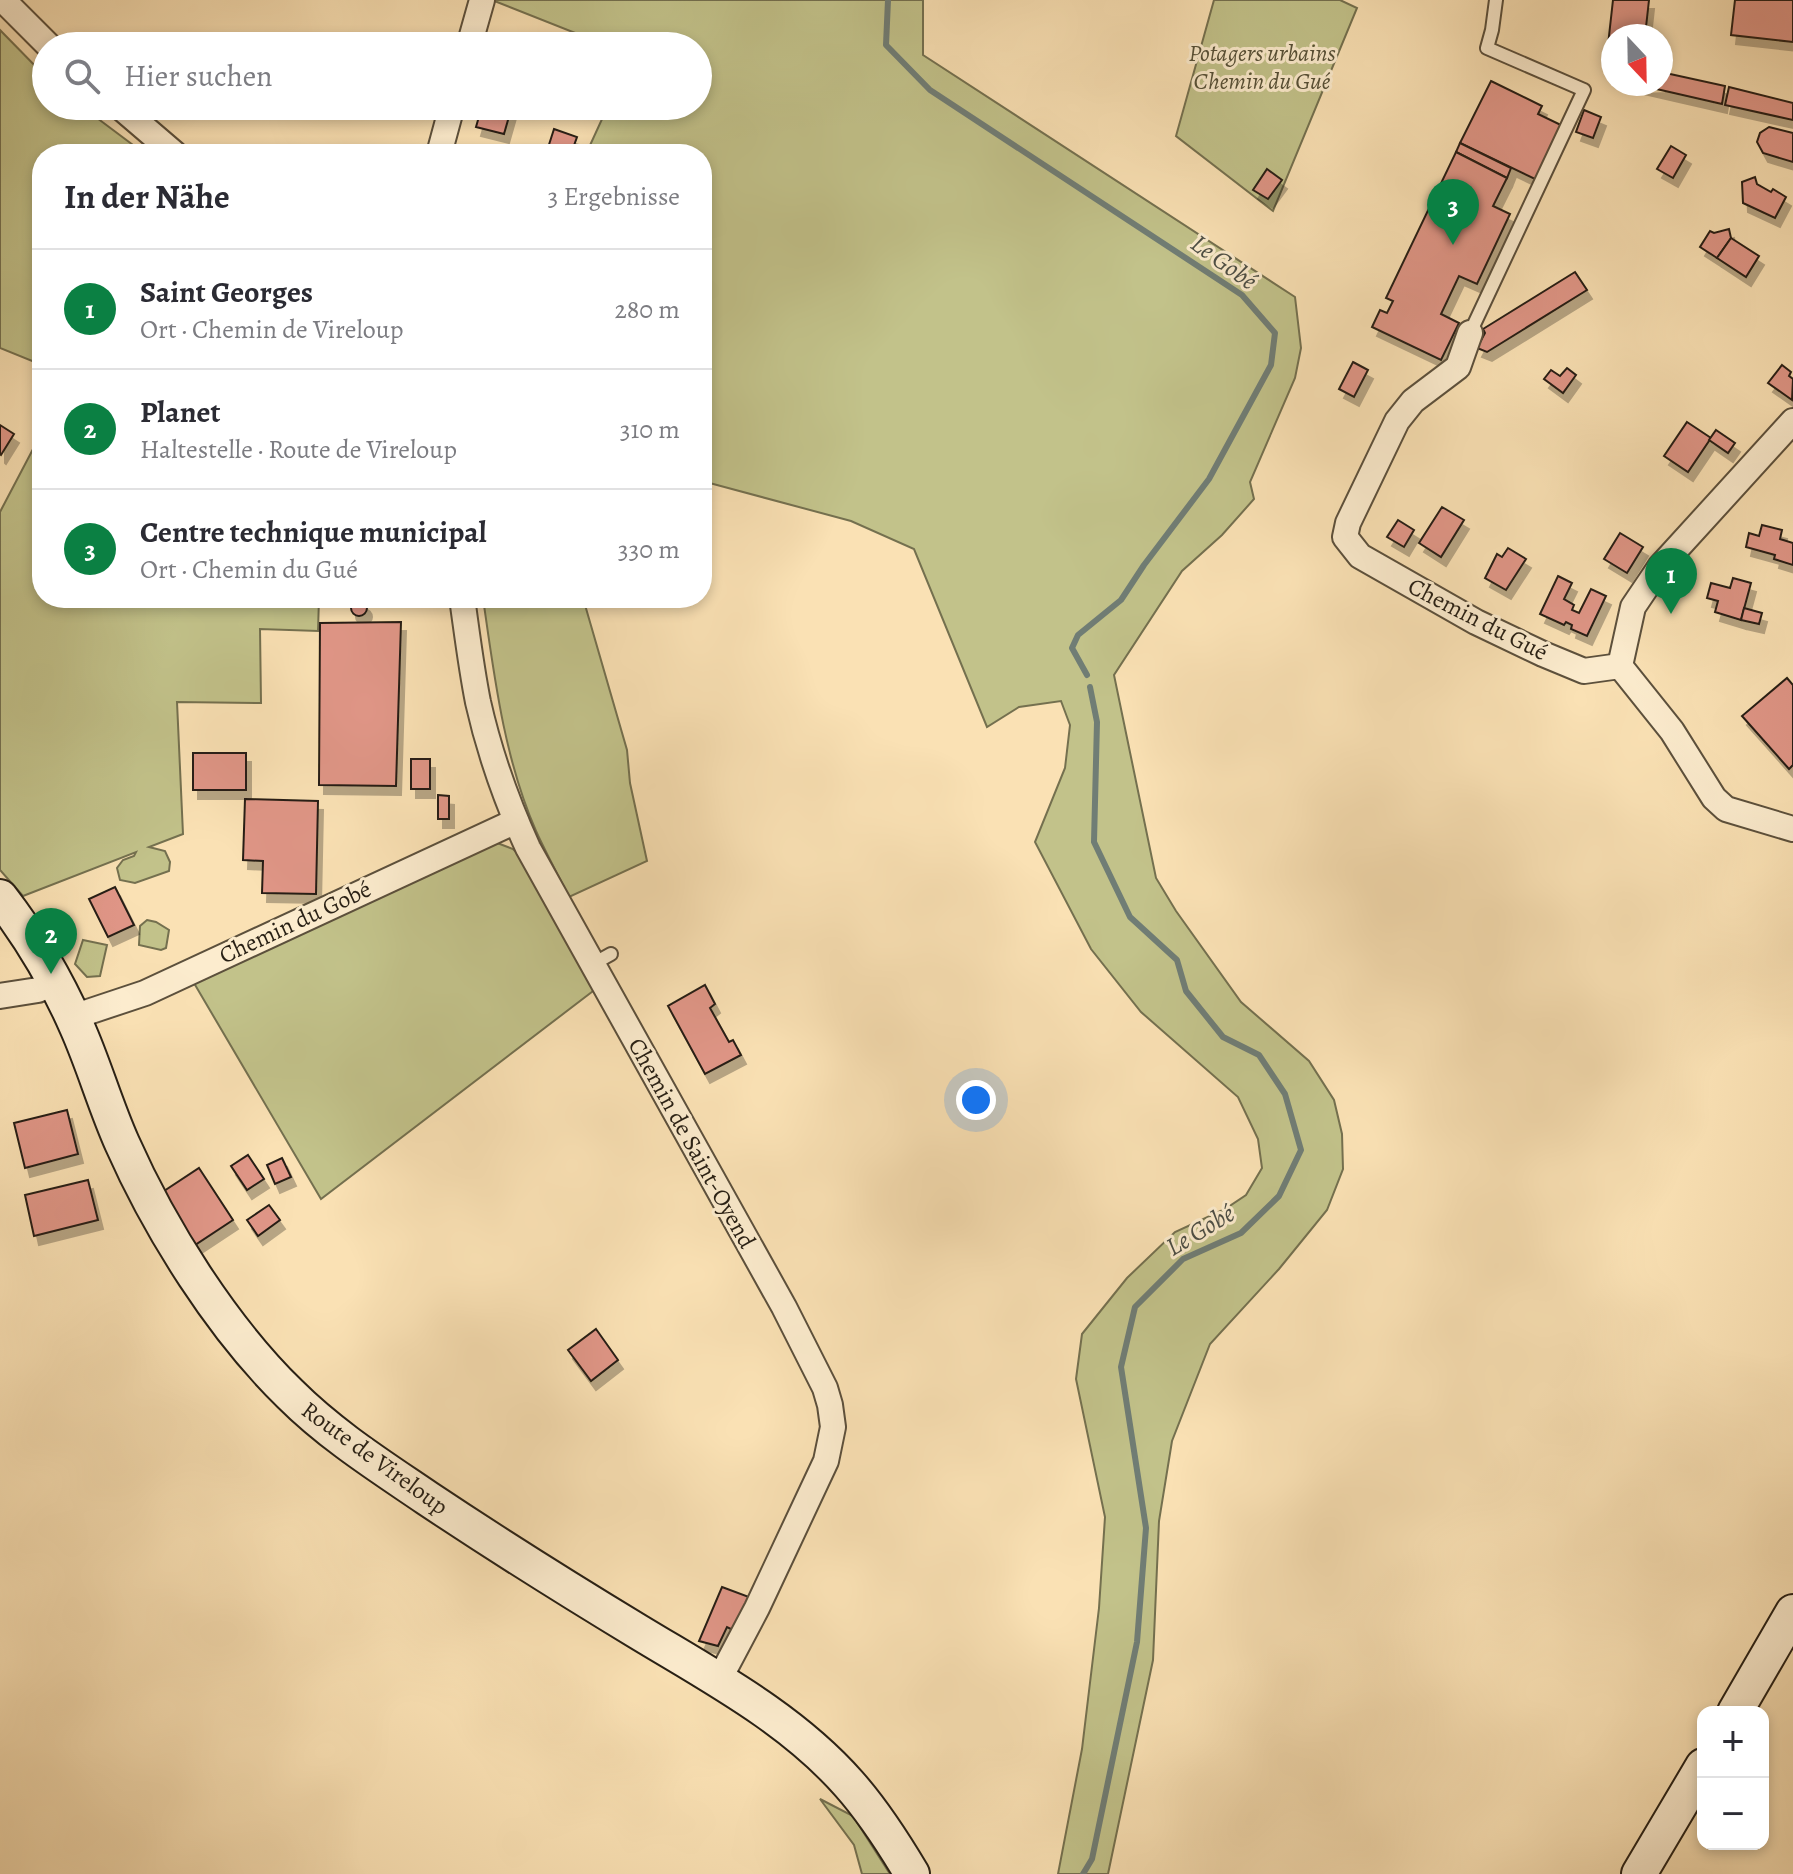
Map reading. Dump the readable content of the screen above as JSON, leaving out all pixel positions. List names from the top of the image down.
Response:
{
  "streets": {
    "main road": ["Route de Vireloup"],
    "street": ["Chemin du Gué", "Chemin du Gobé", "Chemin de Saint-Oyend"]
  },
  "crossings": [
    ["Chemin du Gobé", "Chemin de Saint-Oyend"],
    ["Chemin du Gobé", "Route de Vireloup"],
    ["Chemin de Saint-Oyend", "Route de Vireloup"]
  ],
  "water": ["Le Gobé"],
  "parks": ["Potagers urbains Chemin du Gué"],
  "north": "bottom",
  "page": {
    "search": "Hier suchen",
    "heading": ["In der Nähe", "3 Ergebnisse"],
    "pins": ["3", "1", "2"],
    "list": [
      {
        "mark": "1",
        "name": "Saint Georges",
        "note": "Ort · Chemin de Vireloup",
        "value": "280 m"
      },
      {
        "mark": "2",
        "name": "Planet",
        "note": "Haltestelle · Route de Vireloup",
        "value": "310 m"
      },
      {
        "mark": "3",
        "name": "Centre technique municipal",
        "note": "Ort · Chemin du Gué",
        "value": "330 m"
      }
    ],
    "map_buttons": ["+", "−"]
  }
}
